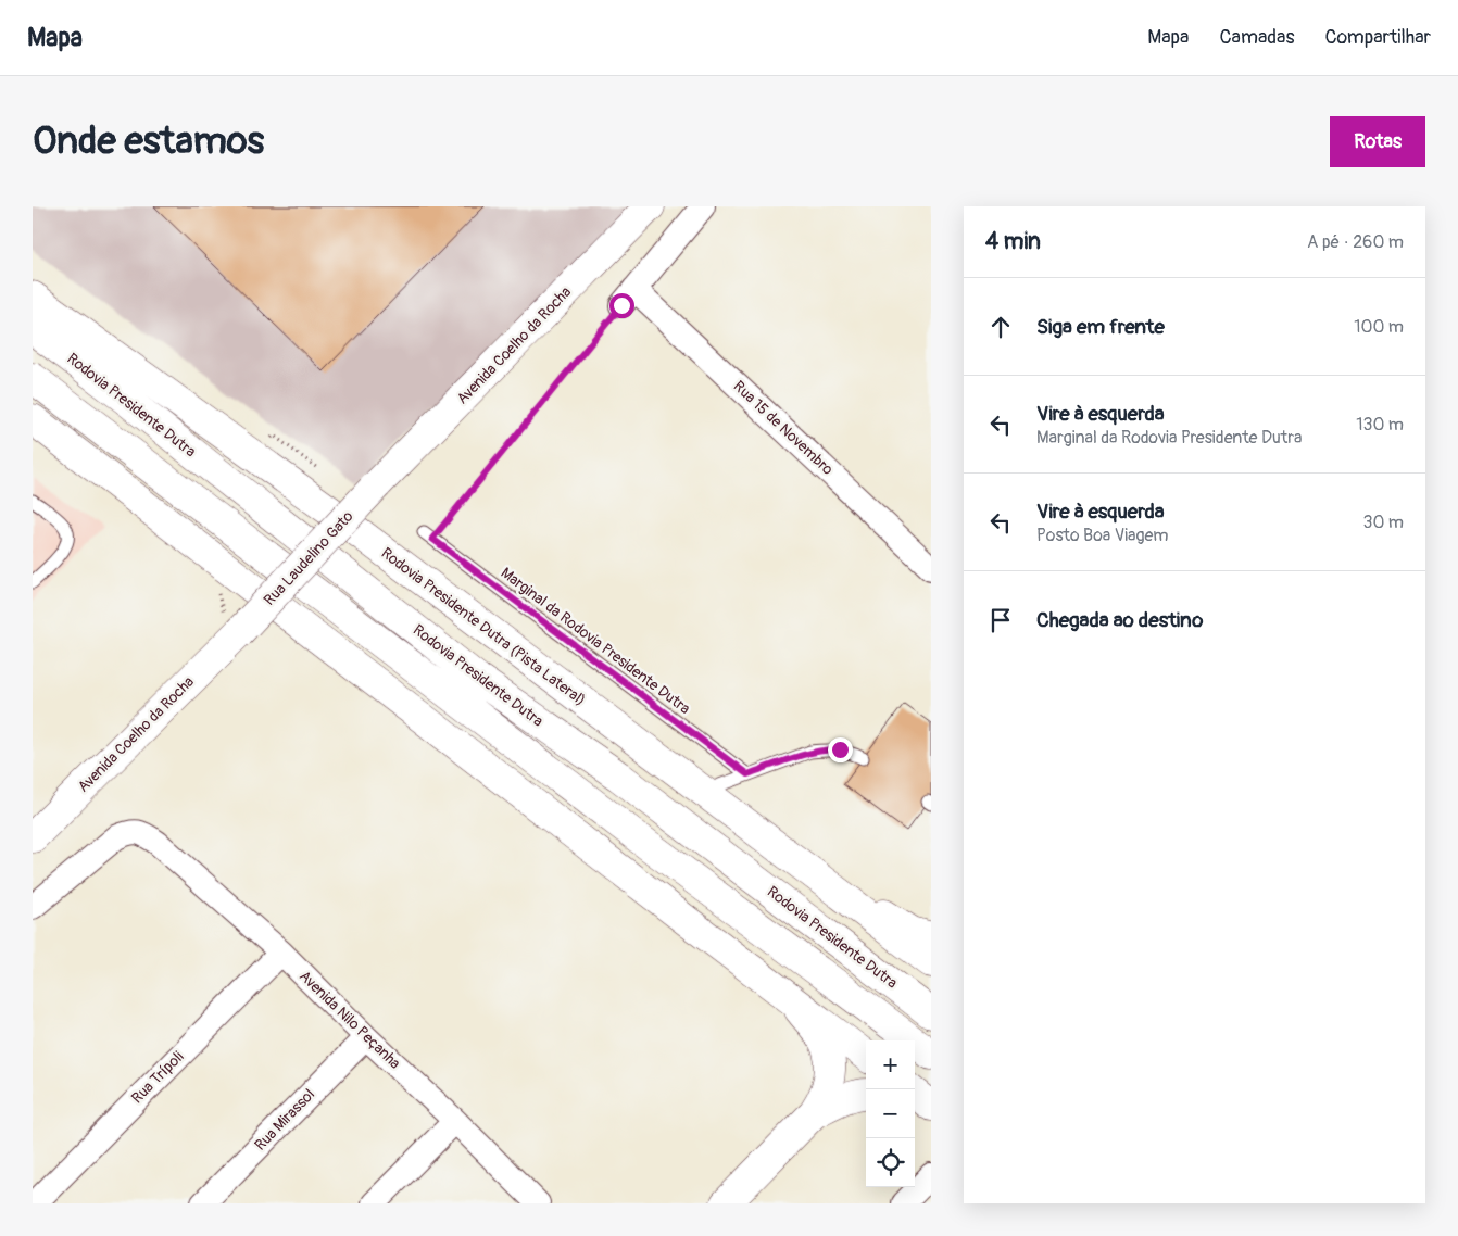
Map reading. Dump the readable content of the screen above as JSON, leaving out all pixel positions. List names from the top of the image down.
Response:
{
  "streets": {
    "main road": [
      "Avenida Coelho da Rocha",
      "Rodovia Presidente Dutra",
      "Rua Laudelino Gato",
      "Rodovia Presidente Dutra (Pista Lateral)"
    ],
    "street": [
      "Rua 15 de Novembro",
      "Avenida Nilo Peçanha",
      "Rua Trípoli",
      "Rua Mirassol"
    ],
    "lane": ["Marginal da Rodovia Presidente Dutra"]
  },
  "crossings": [
    ["Avenida Coelho da Rocha", "Rua Laudelino Gato"],
    ["Avenida Nilo Peçanha", "Rua Trípoli"],
    ["Avenida Nilo Peçanha", "Rua Mirassol"]
  ],
  "page": {
    "header": "Mapa",
    "nav": ["Mapa", "Camadas", "Compartilhar"],
    "buttons": "Rotas",
    "title": "Onde estamos",
    "heading": ["4 min", "A pé · 260 m"],
    "list": [
      ["Siga em frente", "100 m"],
      ["Vire à esquerda", "Marginal da Rodovia Presidente Dutra", "130 m"],
      ["Vire à esquerda", "Posto Boa Viagem", "30 m"],
      "Chegada ao destino"
    ],
    "map_buttons": ["+", "−"]
  }
}
